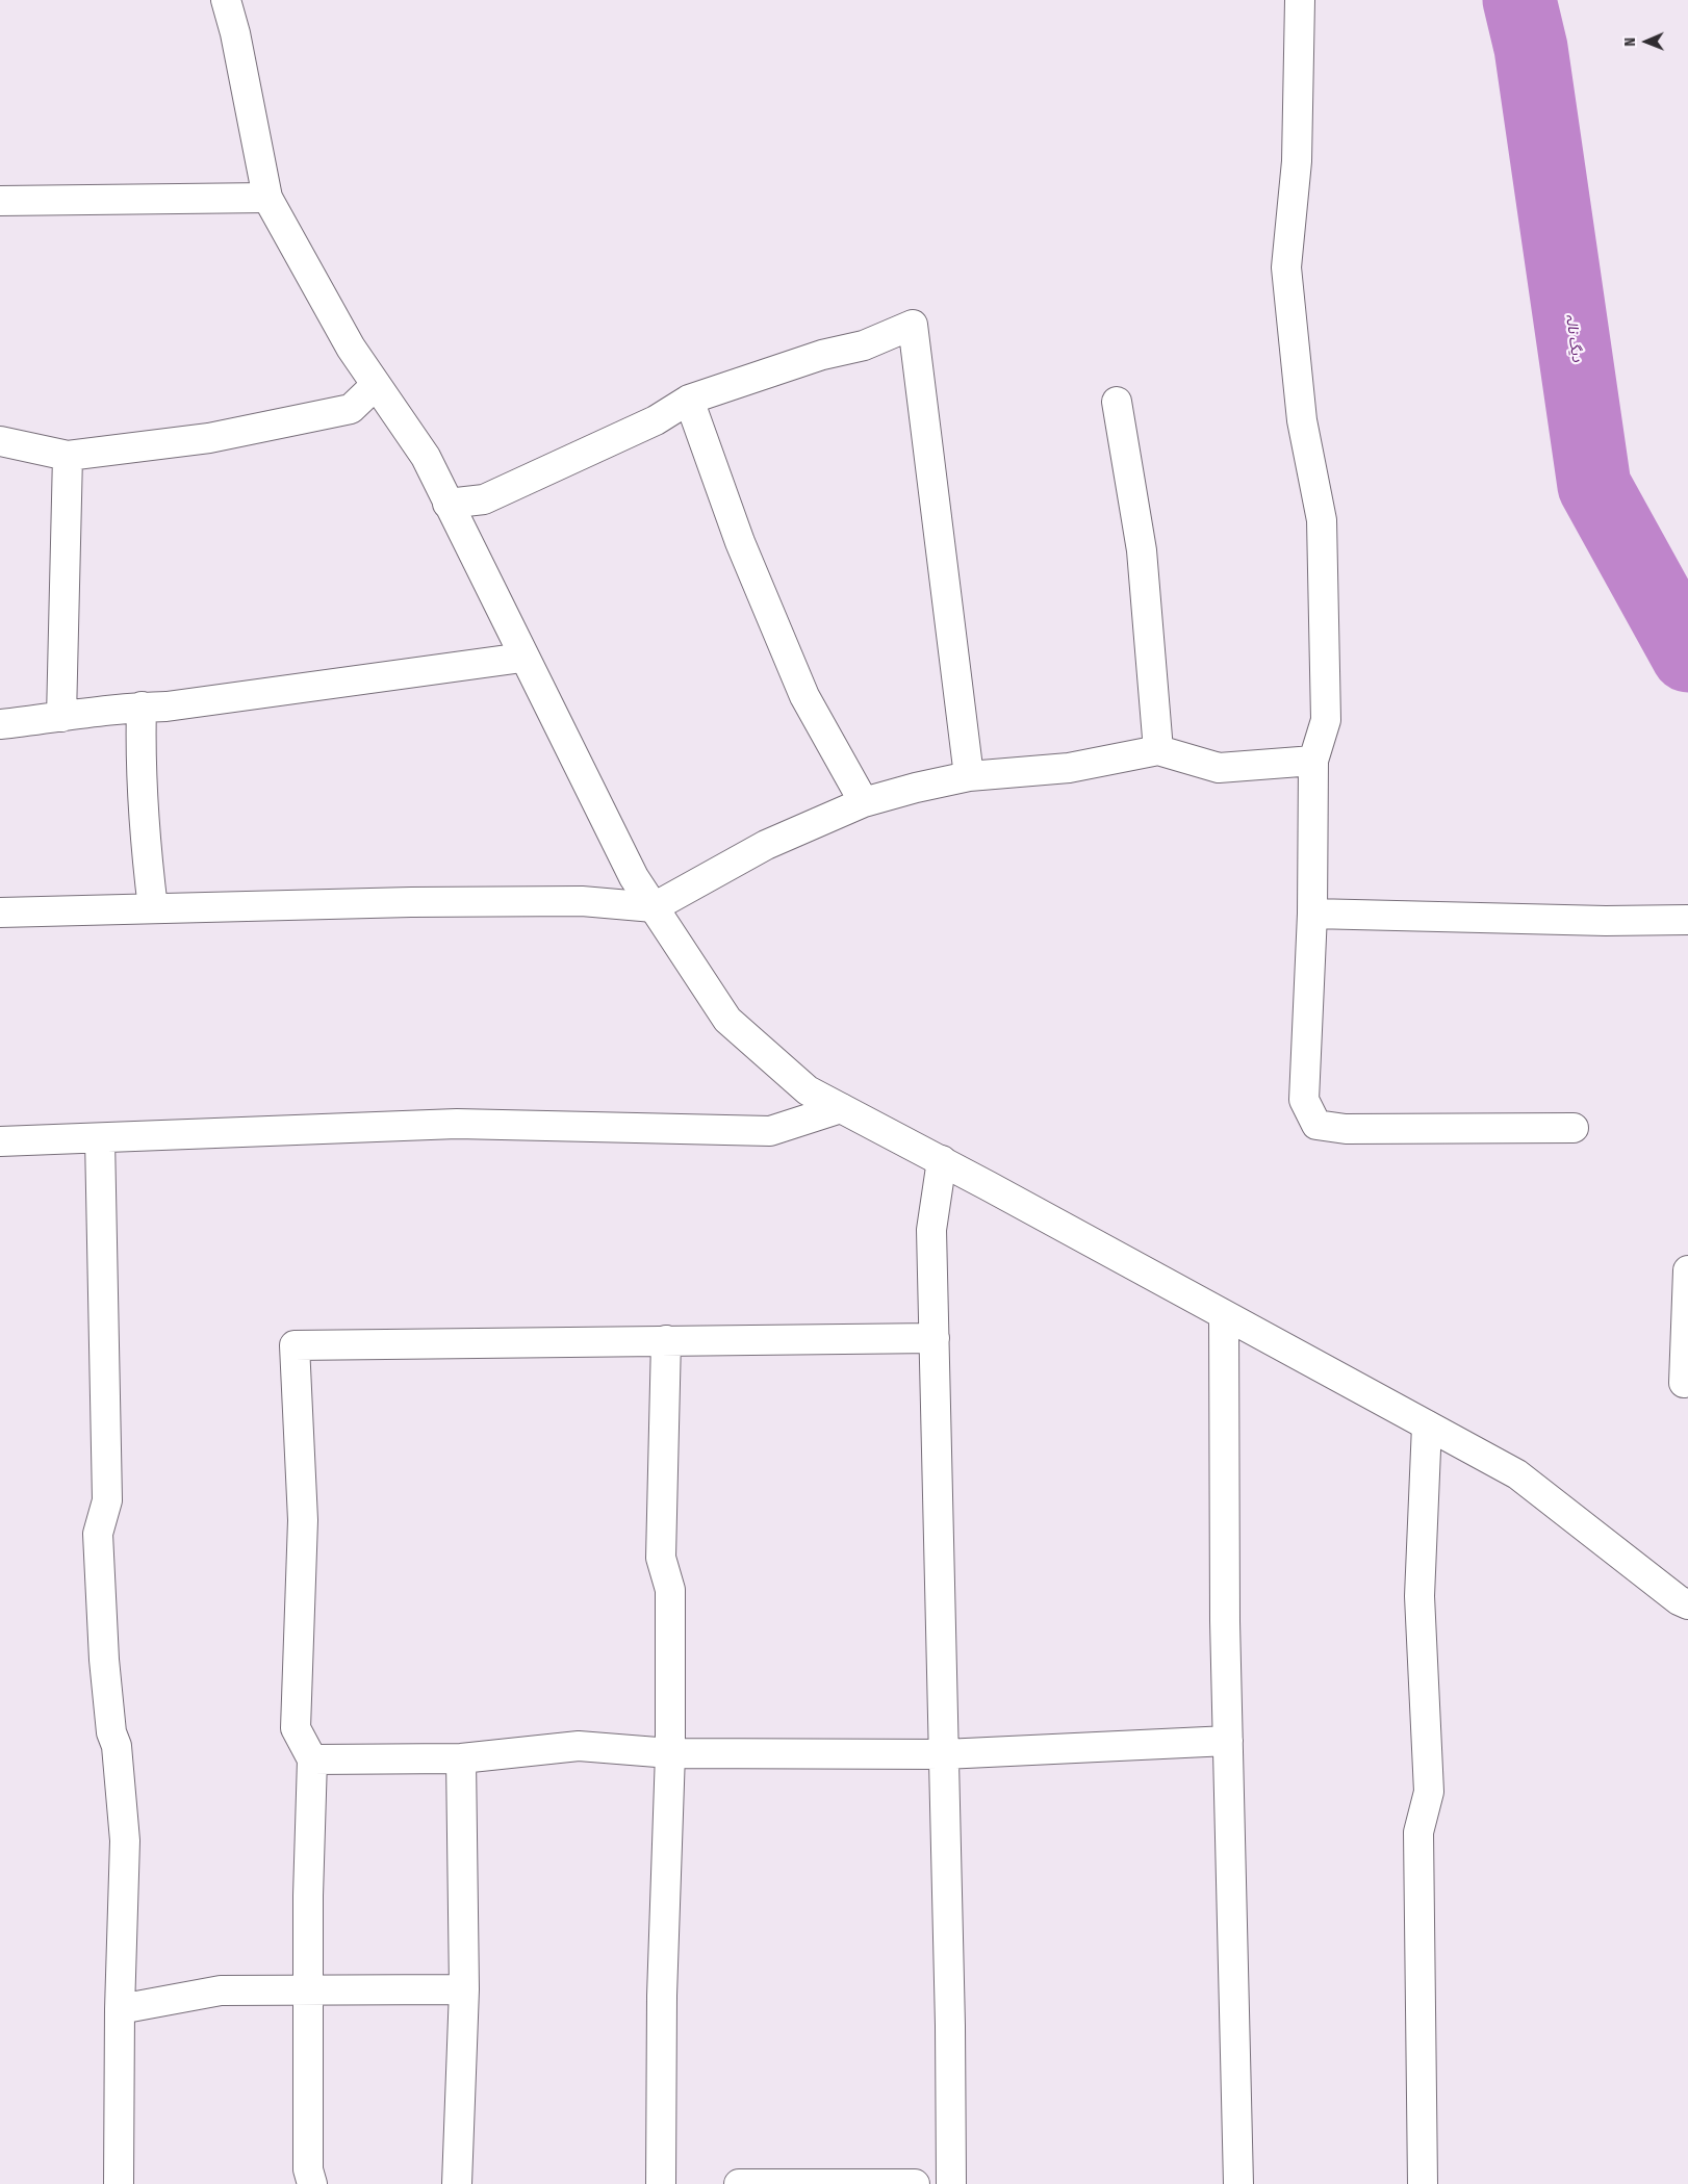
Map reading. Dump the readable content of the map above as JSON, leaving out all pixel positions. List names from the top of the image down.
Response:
{
  "water": ["دیگ نالہ"],
  "north": "left"
}
